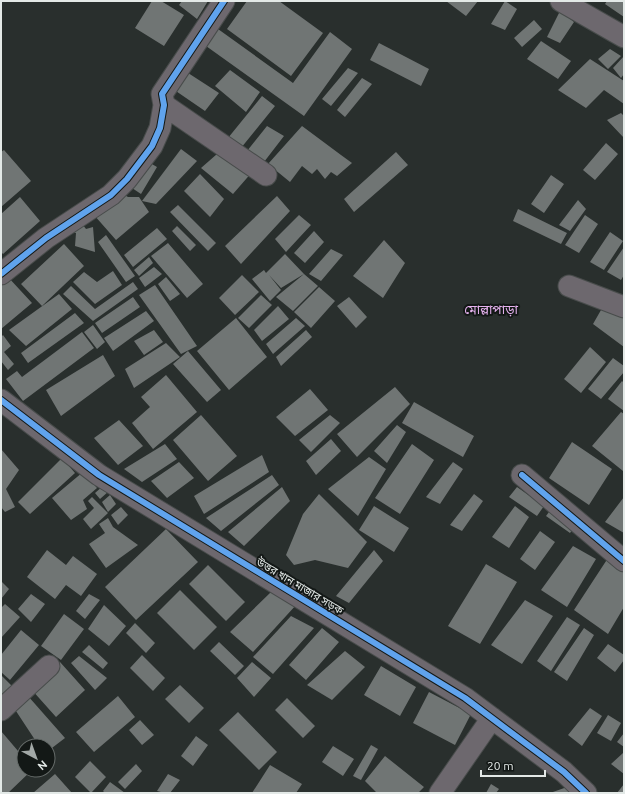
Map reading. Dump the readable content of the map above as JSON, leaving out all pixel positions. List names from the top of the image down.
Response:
{
  "streets": {
    "street": ["উত্তর খান মাজার সড়ক"]
  },
  "districts": ["মোল্লাপাড়া"],
  "scale_bar": "20 m",
  "north": "bottom right"
}
